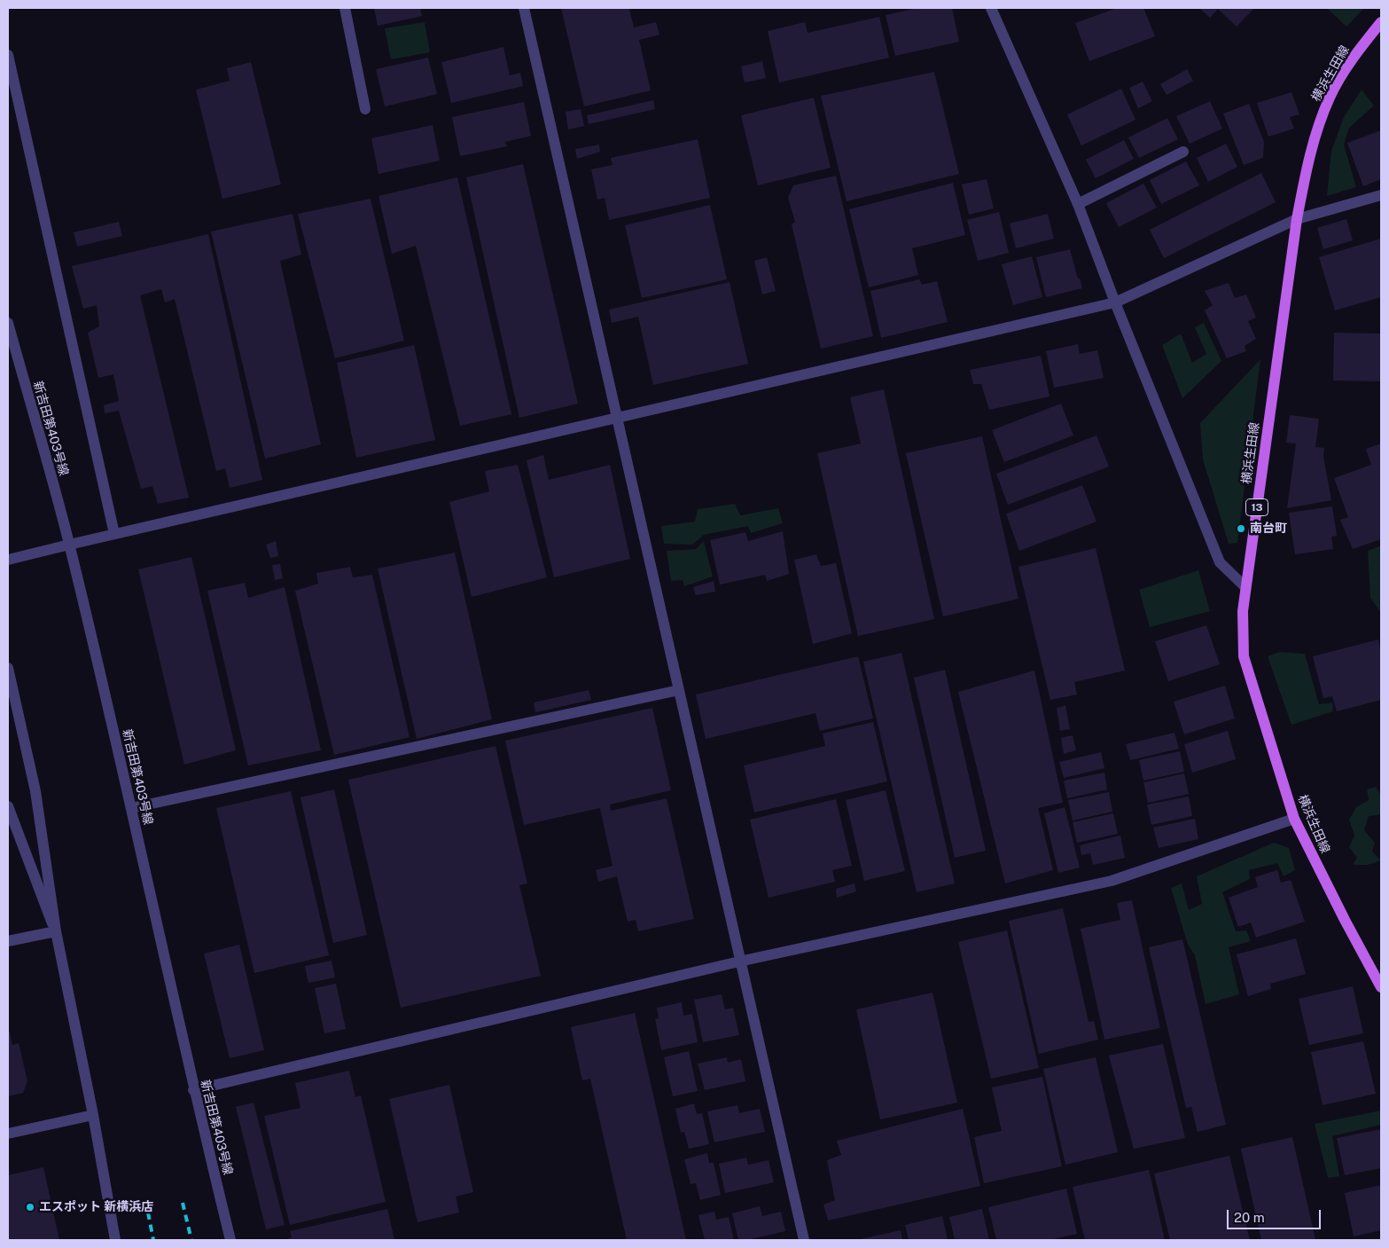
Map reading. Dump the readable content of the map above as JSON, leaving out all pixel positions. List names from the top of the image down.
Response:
{
  "streets": {
    "main road": ["横浜生田線", "13"],
    "street": ["新吉田第403号線"]
  },
  "places": ["南台町", "エスポット 新横浜店"],
  "scale_bar": "20 m"
}
